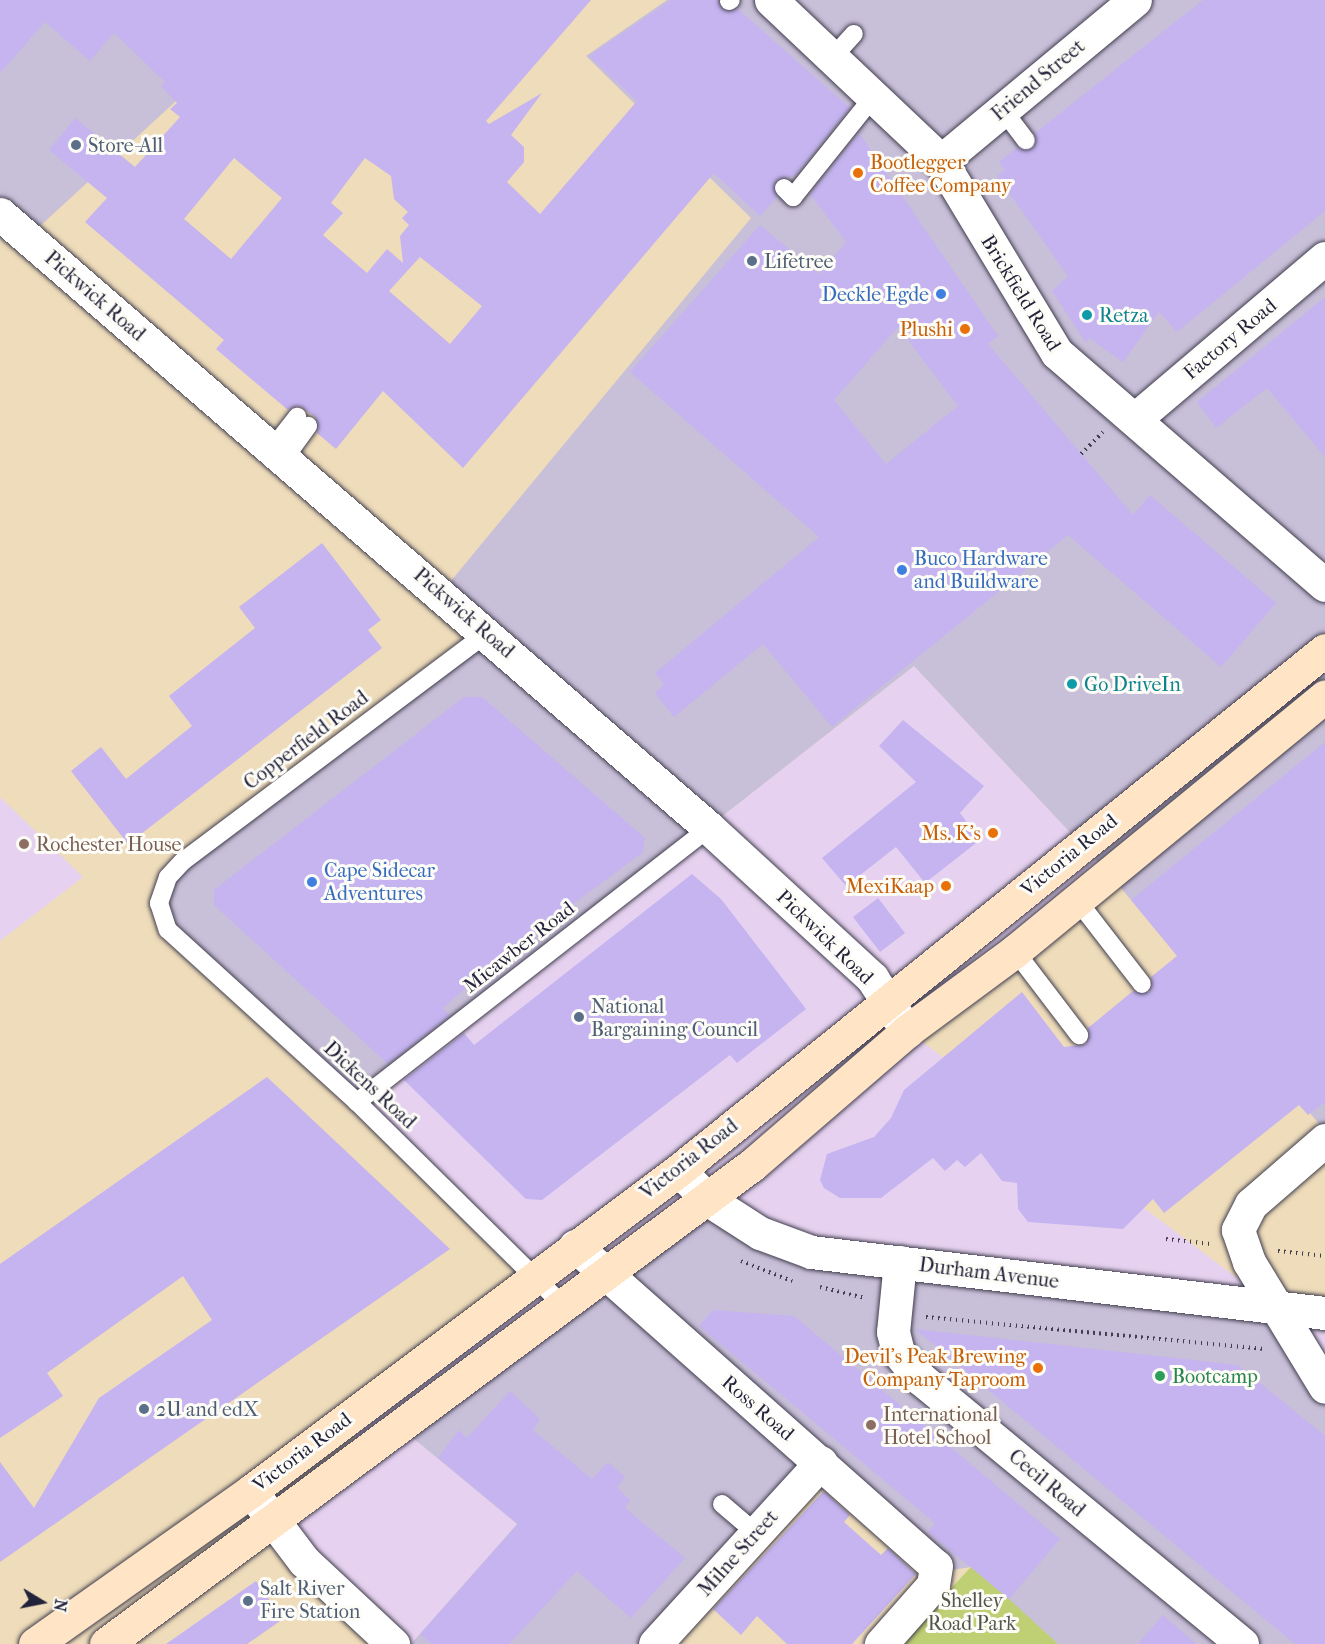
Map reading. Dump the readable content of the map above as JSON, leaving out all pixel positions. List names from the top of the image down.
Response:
{
  "streets": {
    "main road": ["Victoria Road"],
    "street": [
      "Friend Street",
      "Brickfield Road",
      "Pickwick Road",
      "Factory Road",
      "Durham Avenue",
      "Ross Road",
      "Cecil Road",
      "Milne Street"
    ],
    "lane": ["Copperfield Road", "Micawber Road", "Dickens Road"]
  },
  "crossings": [
    ["Friend Street", "Brickfield Road"],
    ["Brickfield Road", "Factory Road"],
    ["Pickwick Road", "Copperfield Road"],
    ["Pickwick Road", "Victoria Road"],
    ["Pickwick Road", "Micawber Road"],
    ["Copperfield Road", "Dickens Road"],
    ["Victoria Road", "Dickens Road"],
    ["Victoria Road", "Durham Avenue"],
    ["Victoria Road", "Ross Road"],
    ["Micawber Road", "Dickens Road"],
    ["Durham Avenue", "Cecil Road"],
    ["Ross Road", "Milne Street"]
  ],
  "parks": ["Shelley Road Park"],
  "places": [
    "Store-All",
    "Bootlegger Coffee Company",
    "Lifetree",
    "Deckle Egde",
    "Retza",
    "Plushi",
    "Buco Hardware and Buildware",
    "Go DriveIn",
    "Ms. K's",
    "Rochester House",
    "Cape Sidecar Adventures",
    "MexiKaap",
    "National Bargaining Council",
    "Devil's Peak Brewing Company Taproom",
    "Bootcamp",
    "2U and edX",
    "International Hotel School",
    "Salt River Fire Station"
  ],
  "north": "right"
}
